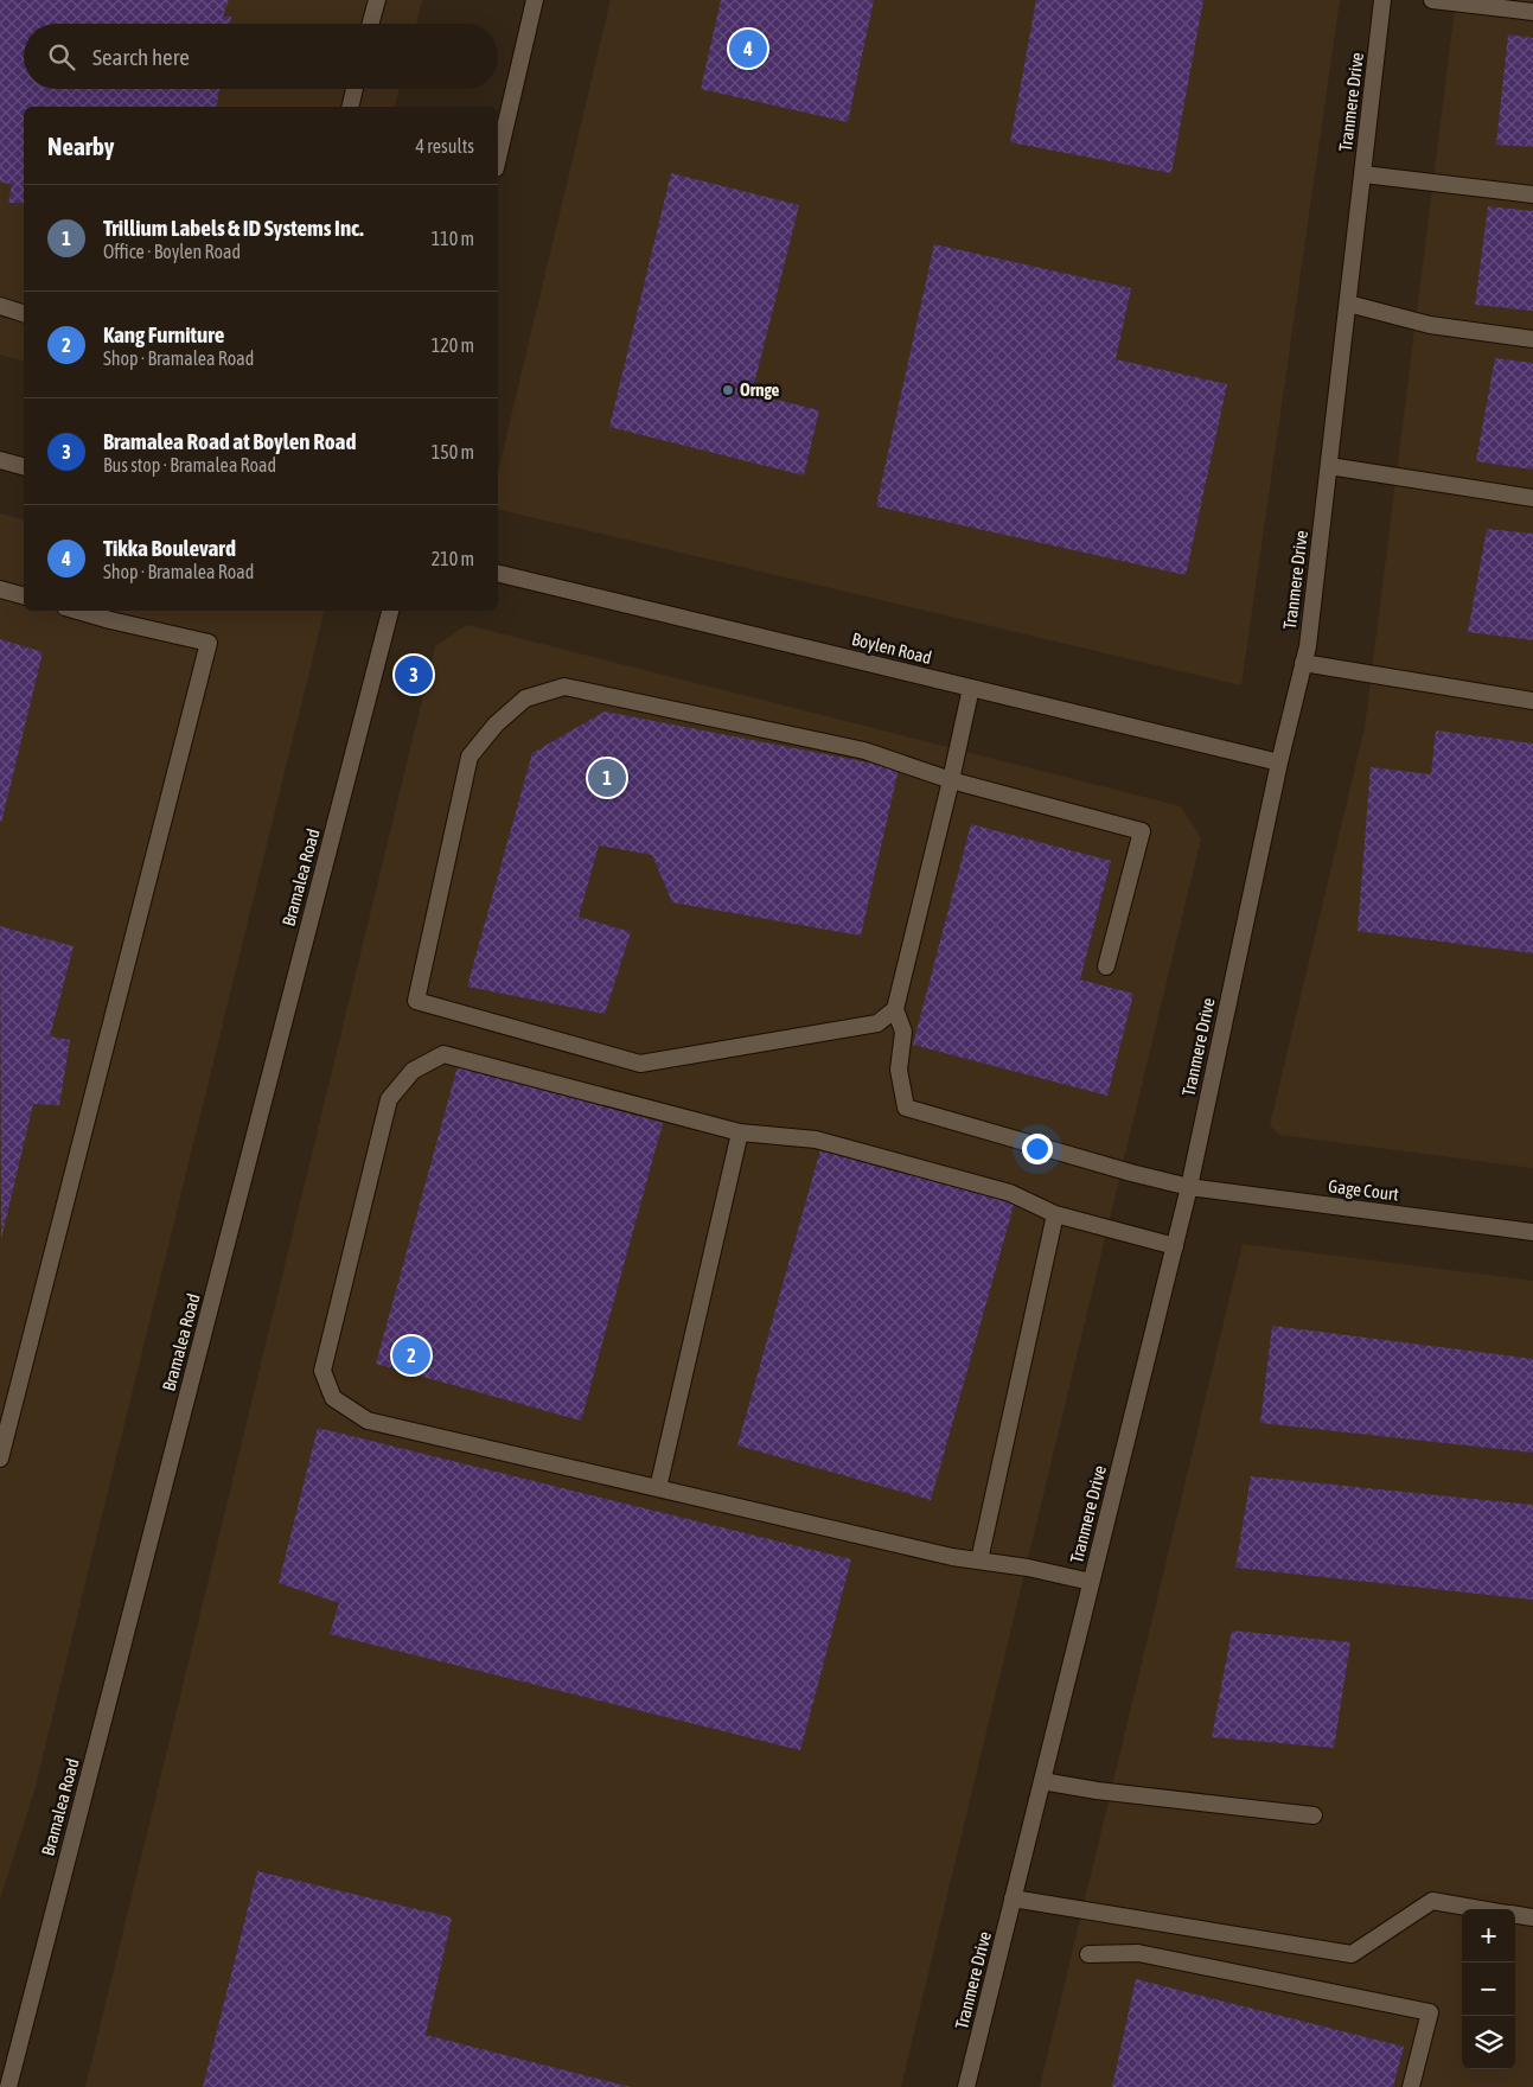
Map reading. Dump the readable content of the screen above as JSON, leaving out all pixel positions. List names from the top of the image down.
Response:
{
  "streets": {
    "street": [
      "Tranmere Drive",
      "Boylen Road",
      "Bramalea Road",
      "Gage Court"
    ]
  },
  "crossings": [
    ["Tranmere Drive", "Boylen Road"],
    ["Tranmere Drive", "Gage Court"]
  ],
  "places": ["Ornge"],
  "page": {
    "search": "Search here",
    "pins": [
      "4",
      "3",
      "1",
      "2"
    ],
    "heading": ["Nearby", "4 results"],
    "list": [
      {
        "mark": "1",
        "name": "Trillium Labels & ID Systems Inc.",
        "note": "Office · Boylen Road",
        "value": "110 m"
      },
      {
        "mark": "2",
        "name": "Kang Furniture",
        "note": "Shop · Bramalea Road",
        "value": "120 m"
      },
      {
        "mark": "3",
        "name": "Bramalea Road at Boylen Road",
        "note": "Bus stop · Bramalea Road",
        "value": "150 m"
      },
      {
        "mark": "4",
        "name": "Tikka Boulevard",
        "note": "Shop · Bramalea Road",
        "value": "210 m"
      }
    ],
    "map_buttons": ["+", "−"]
  }
}
